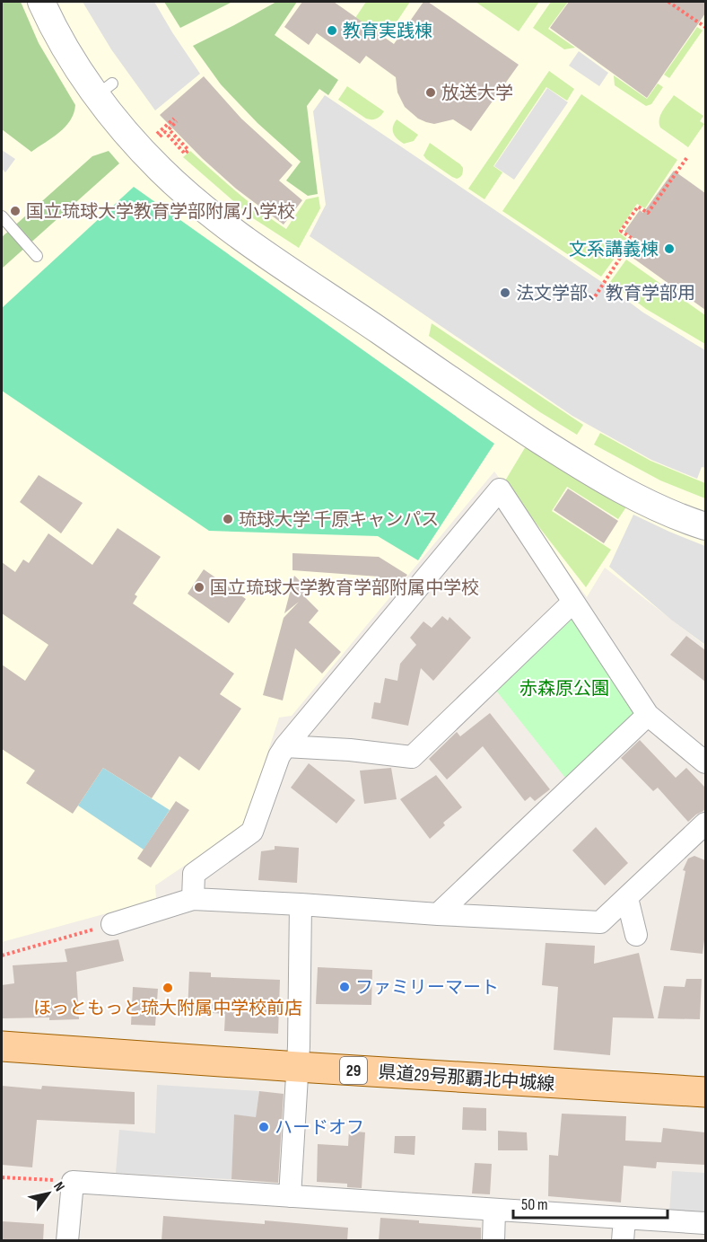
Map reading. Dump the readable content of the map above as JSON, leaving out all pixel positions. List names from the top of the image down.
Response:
{
  "streets": {
    "main road": ["29", "県道29号那覇北中城線"]
  },
  "parks": ["赤森原公園"],
  "places": [
    "教育実践棟",
    "放送大学",
    "国立琉球大学教育学部附属小学校",
    "文系講義棟",
    "法文学部、教育学部用",
    "琉球大学 千原キャンパス",
    "国立琉球大学教育学部附属中学校",
    "ファミリーマート",
    "ほっともっと琉大附属中学校前店",
    "ハードオフ"
  ],
  "scale_bar": "50 m",
  "north": "top right"
}
